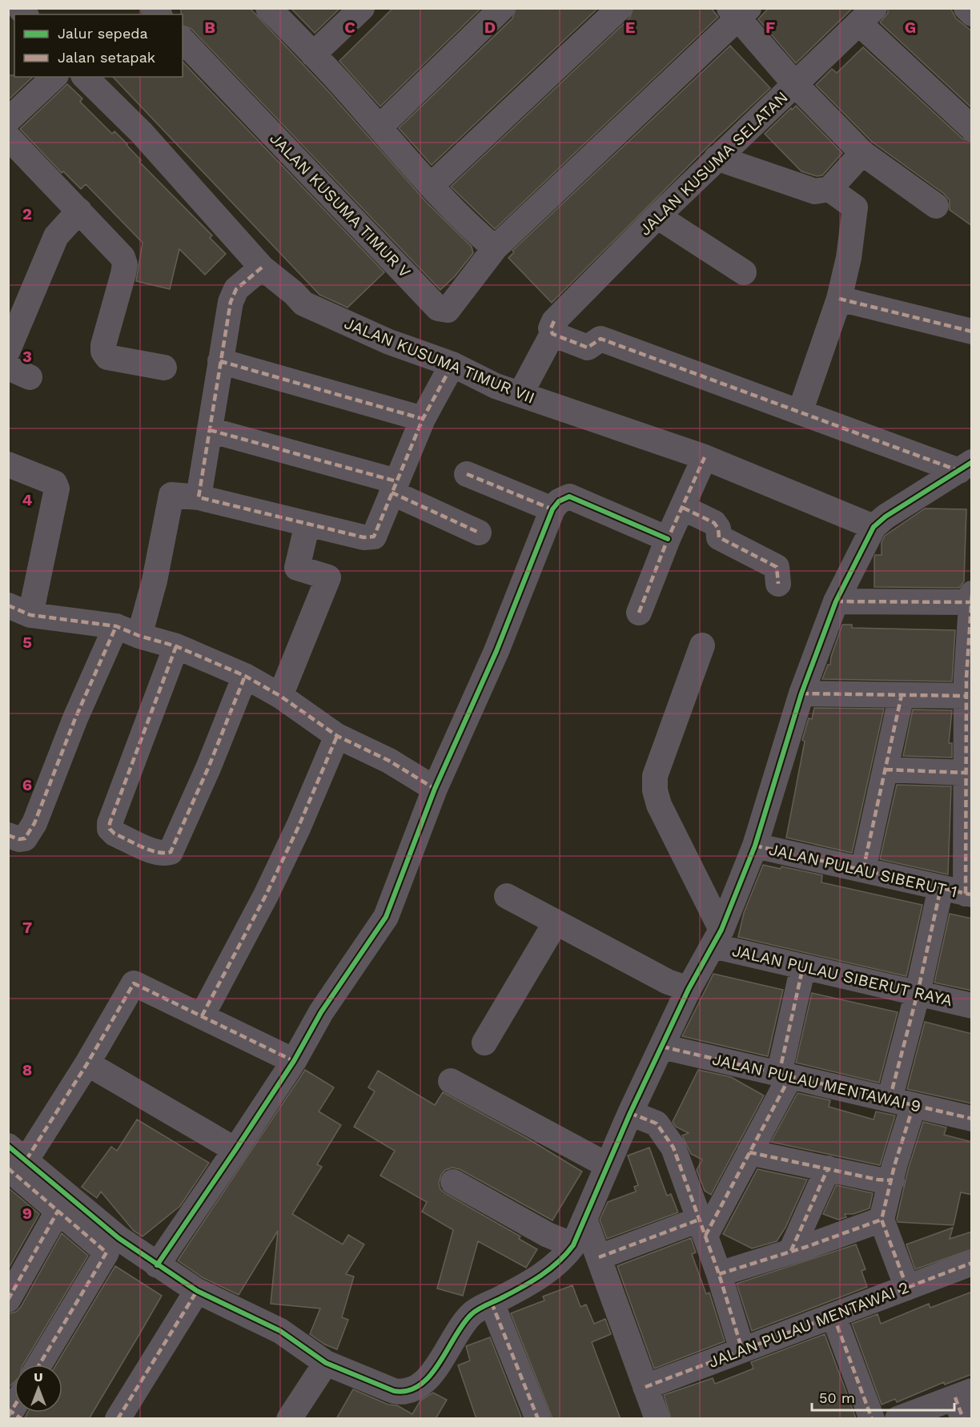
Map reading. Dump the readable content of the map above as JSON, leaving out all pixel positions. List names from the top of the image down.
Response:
{
  "streets": {
    "street": [
      "JALAN KUSUMA SELATAN",
      "JALAN KUSUMA TIMUR V",
      "JALAN KUSUMA TIMUR VII",
      "JALAN PULAU SIBERUT 1",
      "JALAN PULAU SIBERUT RAYA",
      "JALAN PULAU MENTAWAI 9",
      "JALAN PULAU MENTAWAI 2"
    ]
  },
  "crossings": [
    ["JALAN KUSUMA SELATAN", "JALAN KUSUMA TIMUR VII"]
  ],
  "legend": ["Jalur sepeda", "Jalan setapak"],
  "scale_bar": "50 m",
  "north": "top",
  "grid": {
    "columns": [
      "B",
      "C",
      "D",
      "E",
      "F",
      "G"
    ],
    "rows": [
      "2",
      "3",
      "4",
      "5",
      "6",
      "7",
      "8",
      "9"
    ]
  }
}
